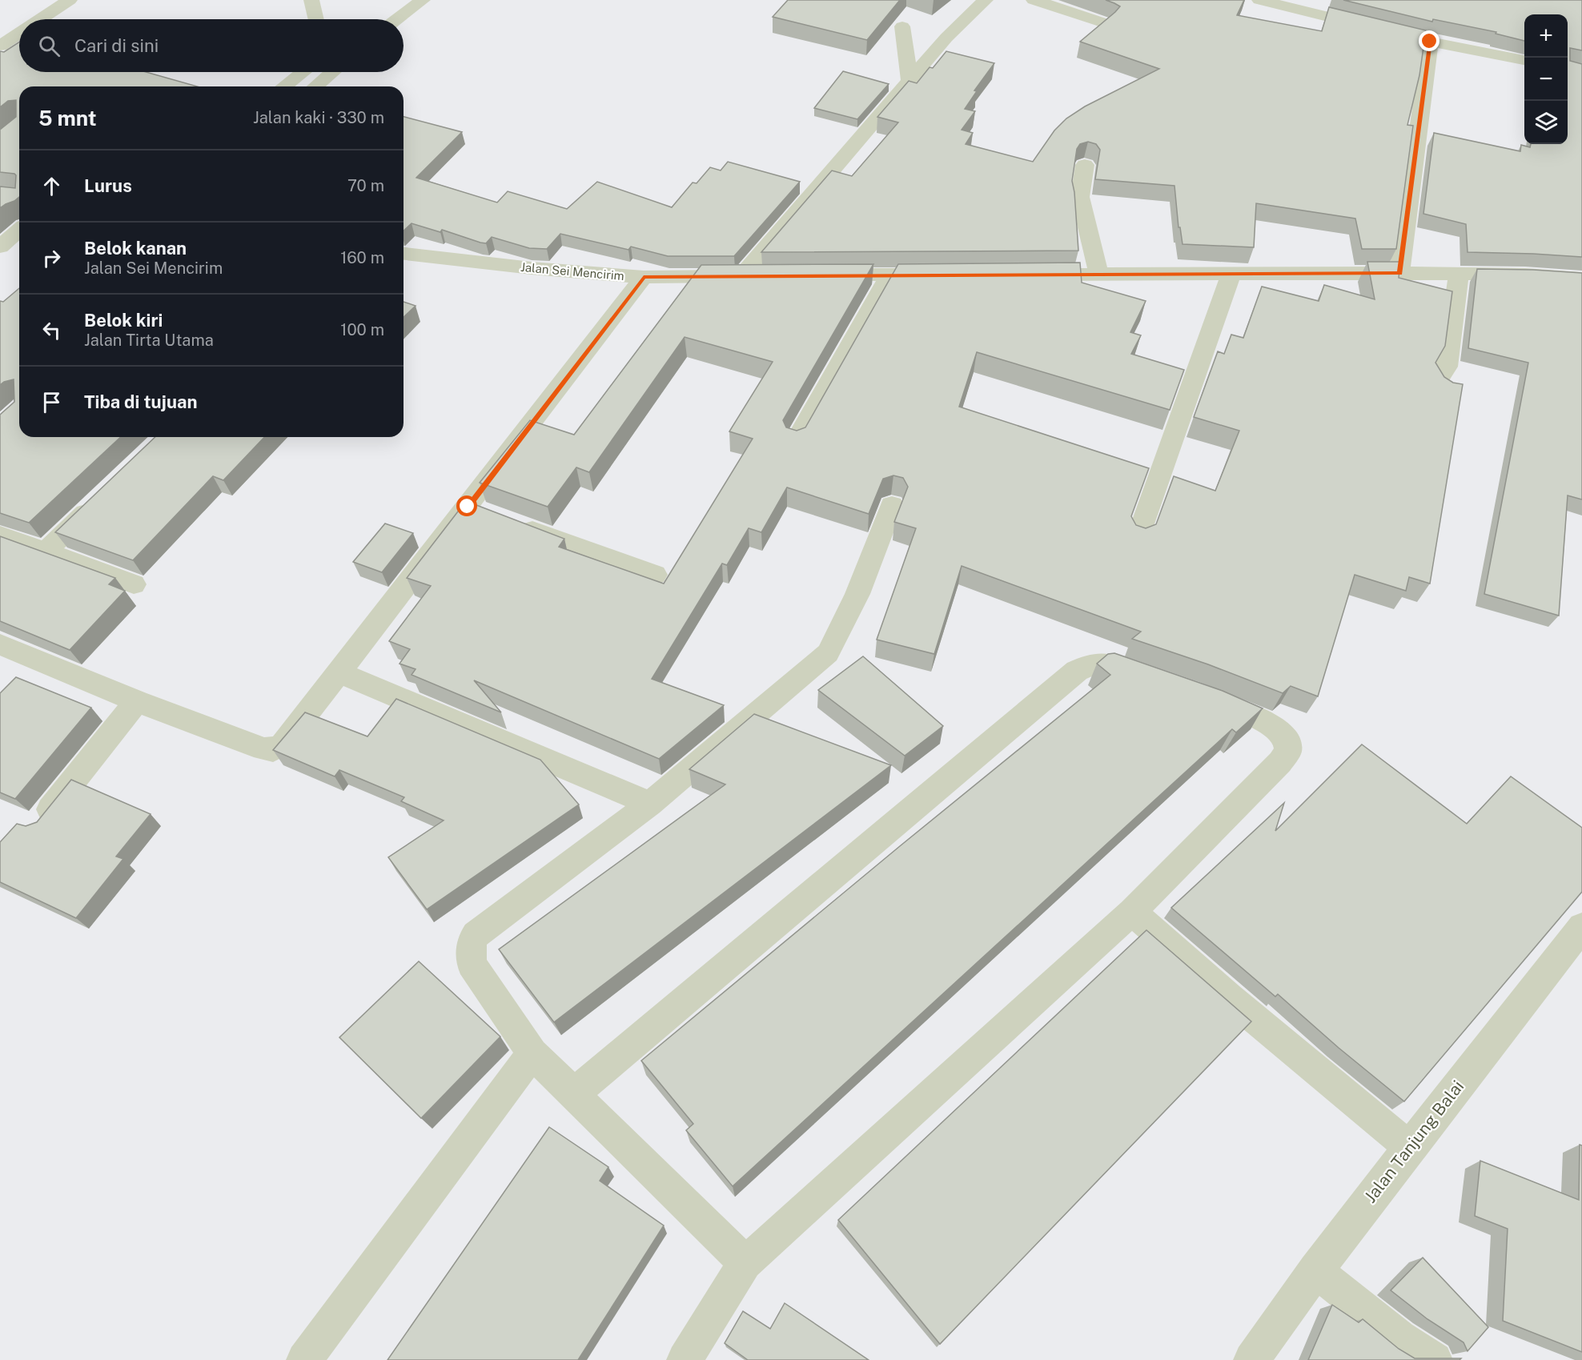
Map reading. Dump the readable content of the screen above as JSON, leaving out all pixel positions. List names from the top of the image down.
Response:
{
  "streets": {
    "street": ["Jalan Sei Mencirim", "Jalan Tanjung Balai"]
  },
  "page": {
    "map_buttons": ["+", "−"],
    "search": "Cari di sini",
    "heading": ["5 mnt", "Jalan kaki · 330 m"],
    "list": [
      ["Lurus", "70 m"],
      ["Belok kanan", "Jalan Sei Mencirim", "160 m"],
      ["Belok kiri", "Jalan Tirta Utama", "100 m"],
      "Tiba di tujuan"
    ]
  }
}
